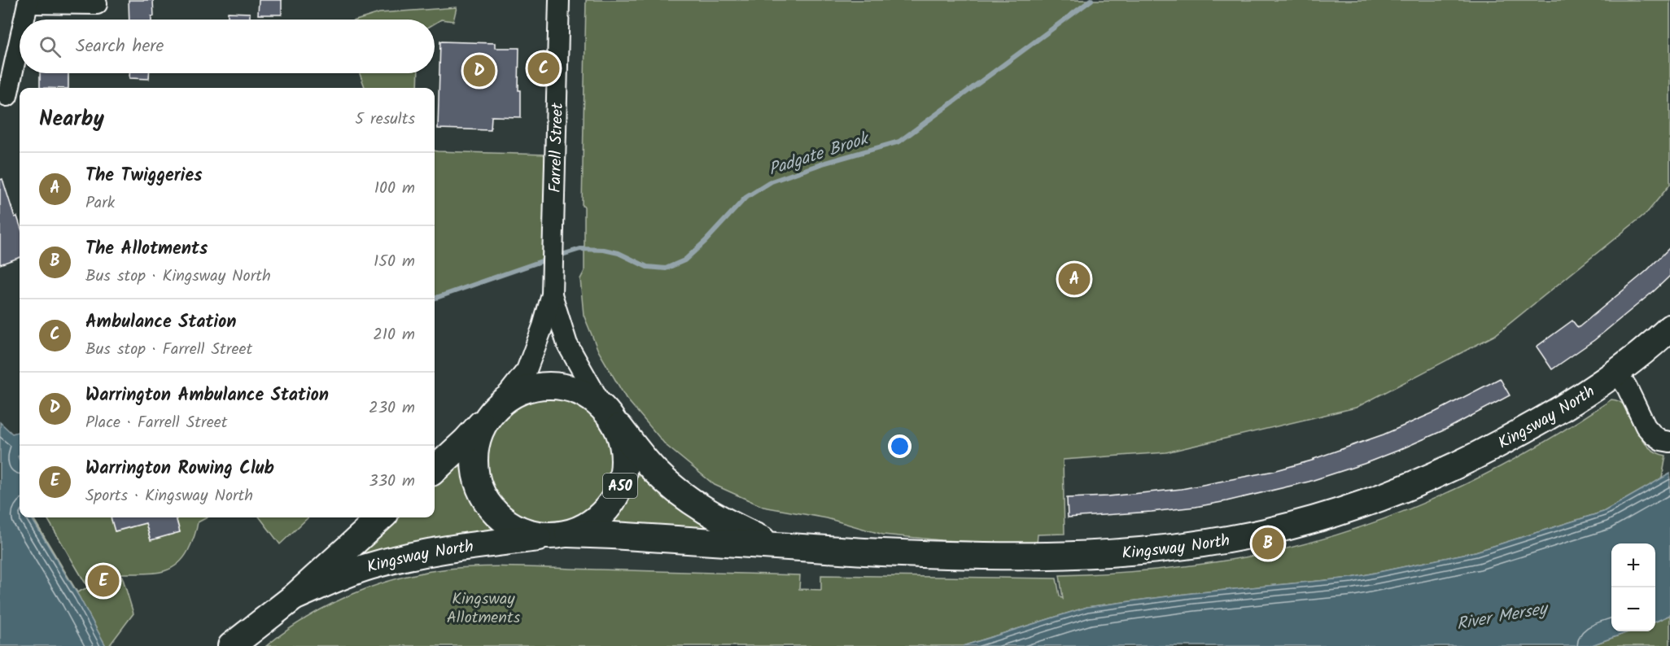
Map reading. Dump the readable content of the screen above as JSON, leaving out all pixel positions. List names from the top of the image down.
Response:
{
  "streets": {
    "main road": ["Kingsway North", "A50"],
    "street": ["Farrell Street"]
  },
  "crossings": [
    ["Farrell Street", "Kingsway North"],
    ["Farrell Street", "A50"],
    ["Kingsway North", "A50"]
  ],
  "water": ["Padgate Brook", "River Mersey"],
  "parks": ["Kingsway Allotments"],
  "page": {
    "search": "Search here",
    "pins": [
      "C",
      "D",
      "A",
      "B",
      "E"
    ],
    "heading": ["Nearby", "5 results"],
    "list": [
      {
        "mark": "A",
        "name": "The Twiggeries",
        "note": "Park",
        "value": "100 m"
      },
      {
        "mark": "B",
        "name": "The Allotments",
        "note": "Bus stop · Kingsway North",
        "value": "150 m"
      },
      {
        "mark": "C",
        "name": "Ambulance Station",
        "note": "Bus stop · Farrell Street",
        "value": "210 m"
      },
      {
        "mark": "D",
        "name": "Warrington Ambulance Station",
        "note": "Place · Farrell Street",
        "value": "230 m"
      },
      {
        "mark": "E",
        "name": "Warrington Rowing Club",
        "note": "Sports · Kingsway North",
        "value": "330 m"
      }
    ],
    "map_buttons": ["+", "−"]
  }
}
